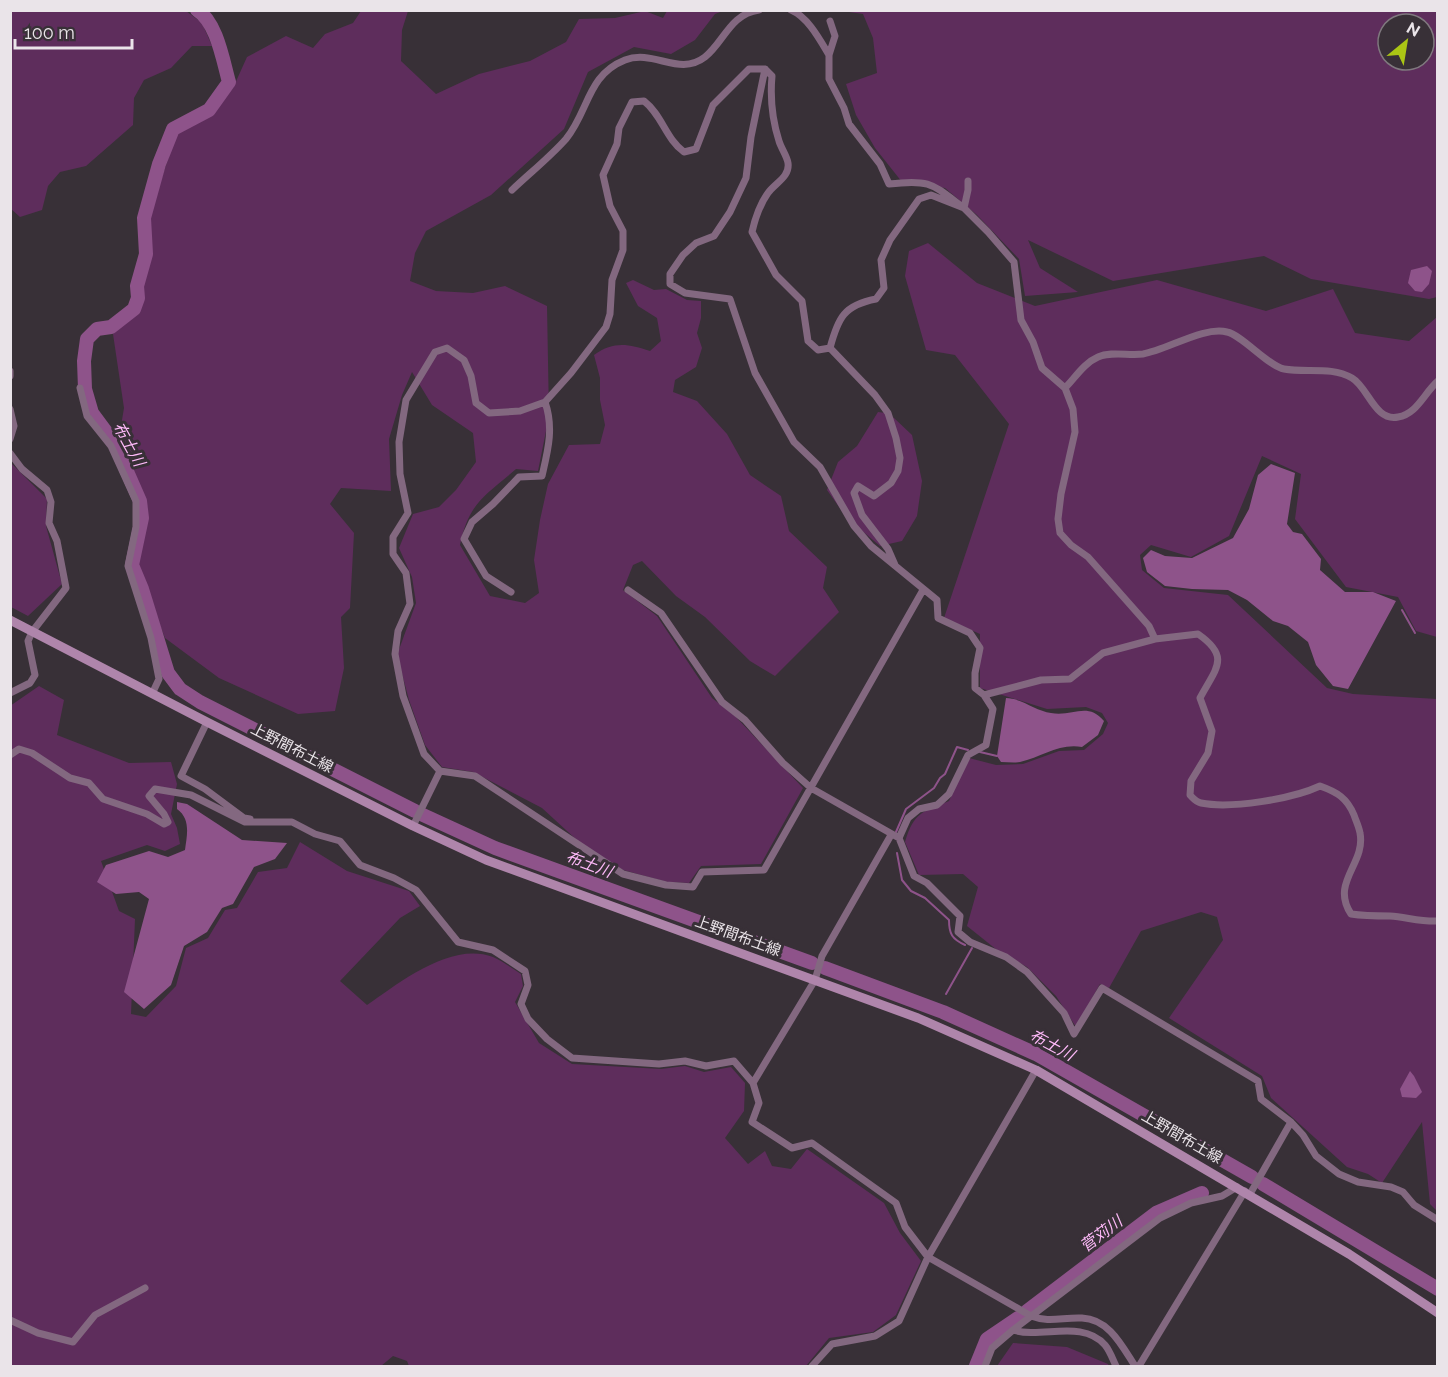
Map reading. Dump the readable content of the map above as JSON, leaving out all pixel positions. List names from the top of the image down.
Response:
{
  "streets": {
    "main road": ["上野間布土線"]
  },
  "water": ["布土川", "菅苅川"],
  "scale_bar": "100 m",
  "north": "top right"
}
